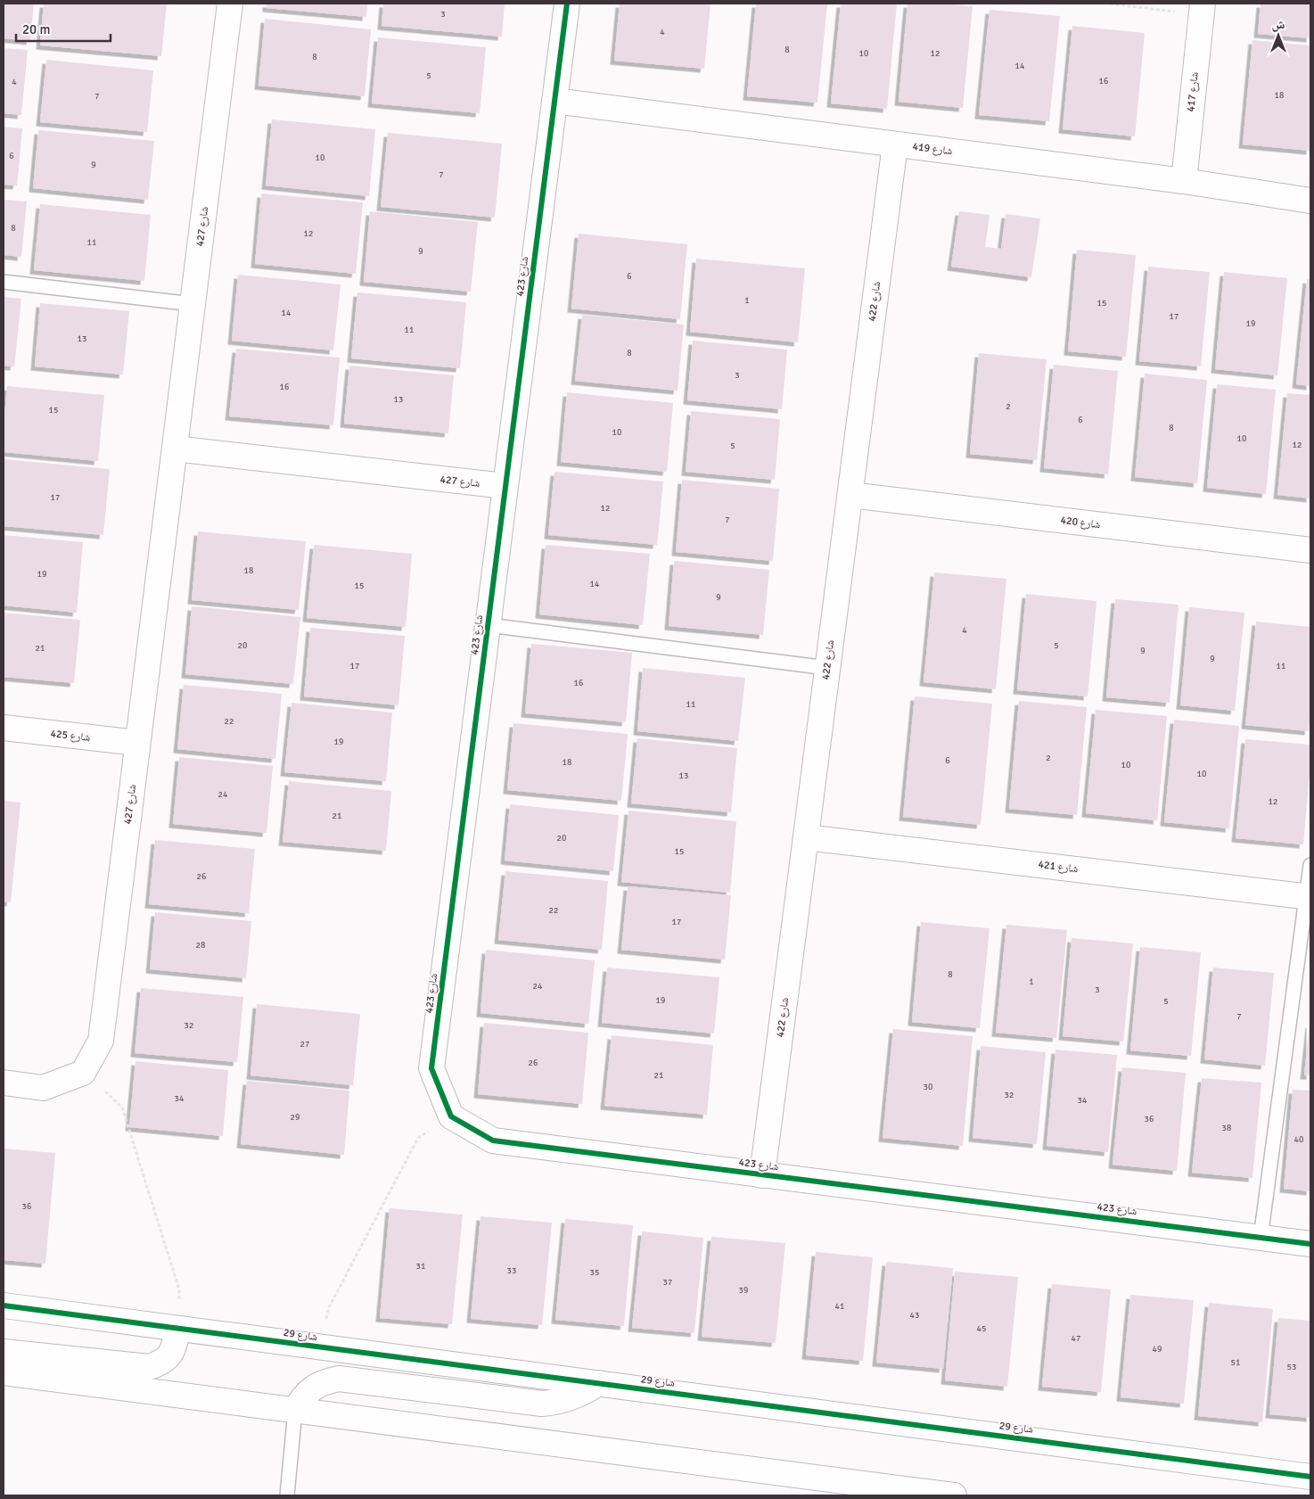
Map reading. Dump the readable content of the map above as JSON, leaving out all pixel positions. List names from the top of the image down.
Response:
{
  "streets": {
    "street": [
      "شارع 417",
      "شارع 419",
      "شارع 427",
      "شارع 423",
      "شارع 422",
      "شارع 420",
      "شارع 425",
      "شارع 421",
      "شارع 29"
    ]
  },
  "crossings": [
    ["شارع 417", "شارع 419"],
    ["شارع 419", "شارع 423"],
    ["شارع 419", "شارع 422"],
    ["شارع 427", "شارع 423"],
    ["شارع 427", "شارع 425"],
    ["شارع 423", "شارع 422"],
    ["شارع 422", "شارع 420"],
    ["شارع 422", "شارع 421"]
  ],
  "house_numbers": [
    "3",
    "4",
    "8",
    "10",
    "12",
    "8",
    "14",
    "5",
    "16",
    "4",
    "18",
    "7",
    "6",
    "10",
    "9",
    "7",
    "8",
    "12",
    "11",
    "9",
    "6",
    "1",
    "15",
    "14",
    "17",
    "19",
    "11",
    "13",
    "8",
    "3",
    "16",
    "13",
    "2",
    "15",
    "6",
    "8",
    "10",
    "10",
    "12",
    "5",
    "17",
    "12",
    "7",
    "18",
    "19",
    "14",
    "15",
    "9",
    "4",
    "20",
    "5",
    "21",
    "9",
    "9",
    "17",
    "11",
    "16",
    "11",
    "22",
    "19",
    "2",
    "6",
    "18",
    "10",
    "10",
    "13",
    "24",
    "12",
    "21",
    "20",
    "15",
    "26",
    "22",
    "17",
    "28",
    "8",
    "1",
    "24",
    "3",
    "19",
    "5",
    "7",
    "32",
    "27",
    "26",
    "21",
    "30",
    "32",
    "34",
    "34",
    "29",
    "36",
    "38",
    "40",
    "36",
    "31",
    "33",
    "35",
    "37",
    "39",
    "41",
    "43",
    "45",
    "47",
    "49",
    "51",
    "53"
  ],
  "scale_bar": "20 m",
  "north": "top"
}
